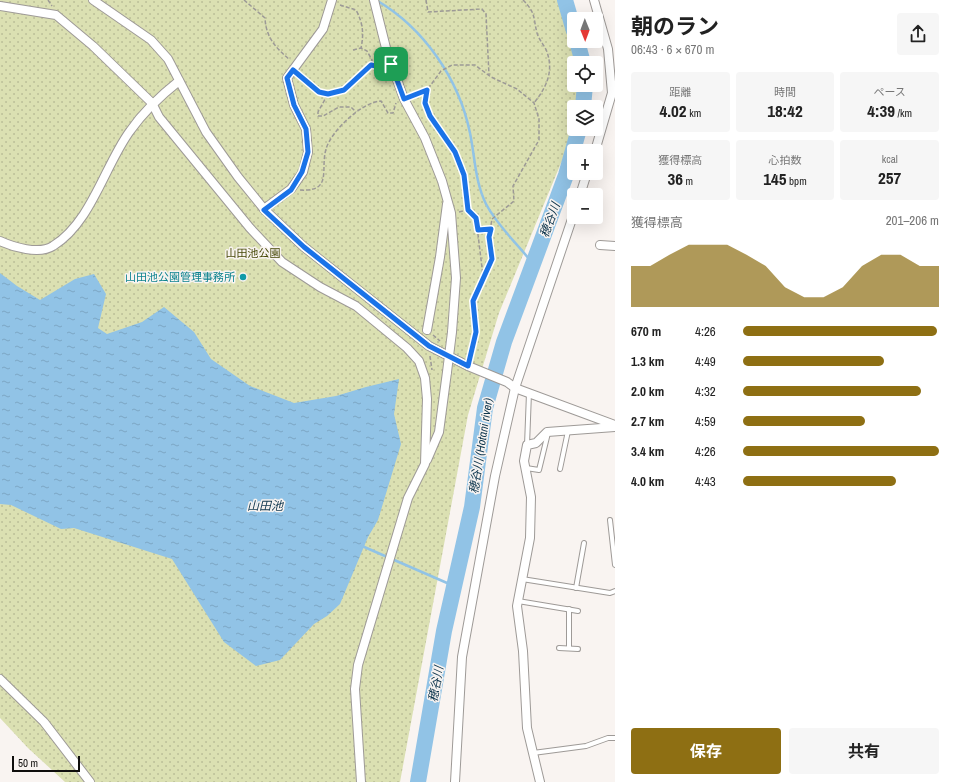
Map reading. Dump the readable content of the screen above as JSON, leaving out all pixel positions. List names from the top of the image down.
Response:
{
  "water": ["穂谷川", "穂谷川 (Hotani river)", "山田池"],
  "parks": ["山田池公園"],
  "places": ["山田池公園管理事務所"],
  "scale_bar": "50 m",
  "north": "bottom",
  "page": {
    "heading": ["朝のラン", "06:43 · 6 × 670 m"],
    "map_buttons": ["+", "−"],
    "stats": [
      ["距離", "4.02 km"],
      ["時間", "18:42"],
      ["ペース", "4:39 /km"],
      ["獲得標高", "36 m"],
      ["心拍数", "145 bpm"],
      ["kcal", "257"]
    ],
    "chart": ["獲得標高", "201–206 m"],
    "list": [
      {
        "name": "670 m",
        "note": "4:26"
      },
      {
        "name": "1.3 km",
        "note": "4:49"
      },
      {
        "name": "2.0 km",
        "note": "4:32"
      },
      {
        "name": "2.7 km",
        "note": "4:59"
      },
      {
        "name": "3.4 km",
        "note": "4:26"
      },
      {
        "name": "4.0 km",
        "note": "4:43"
      }
    ],
    "buttons": ["保存", "共有"],
    "scale": "50 m"
  }
}
